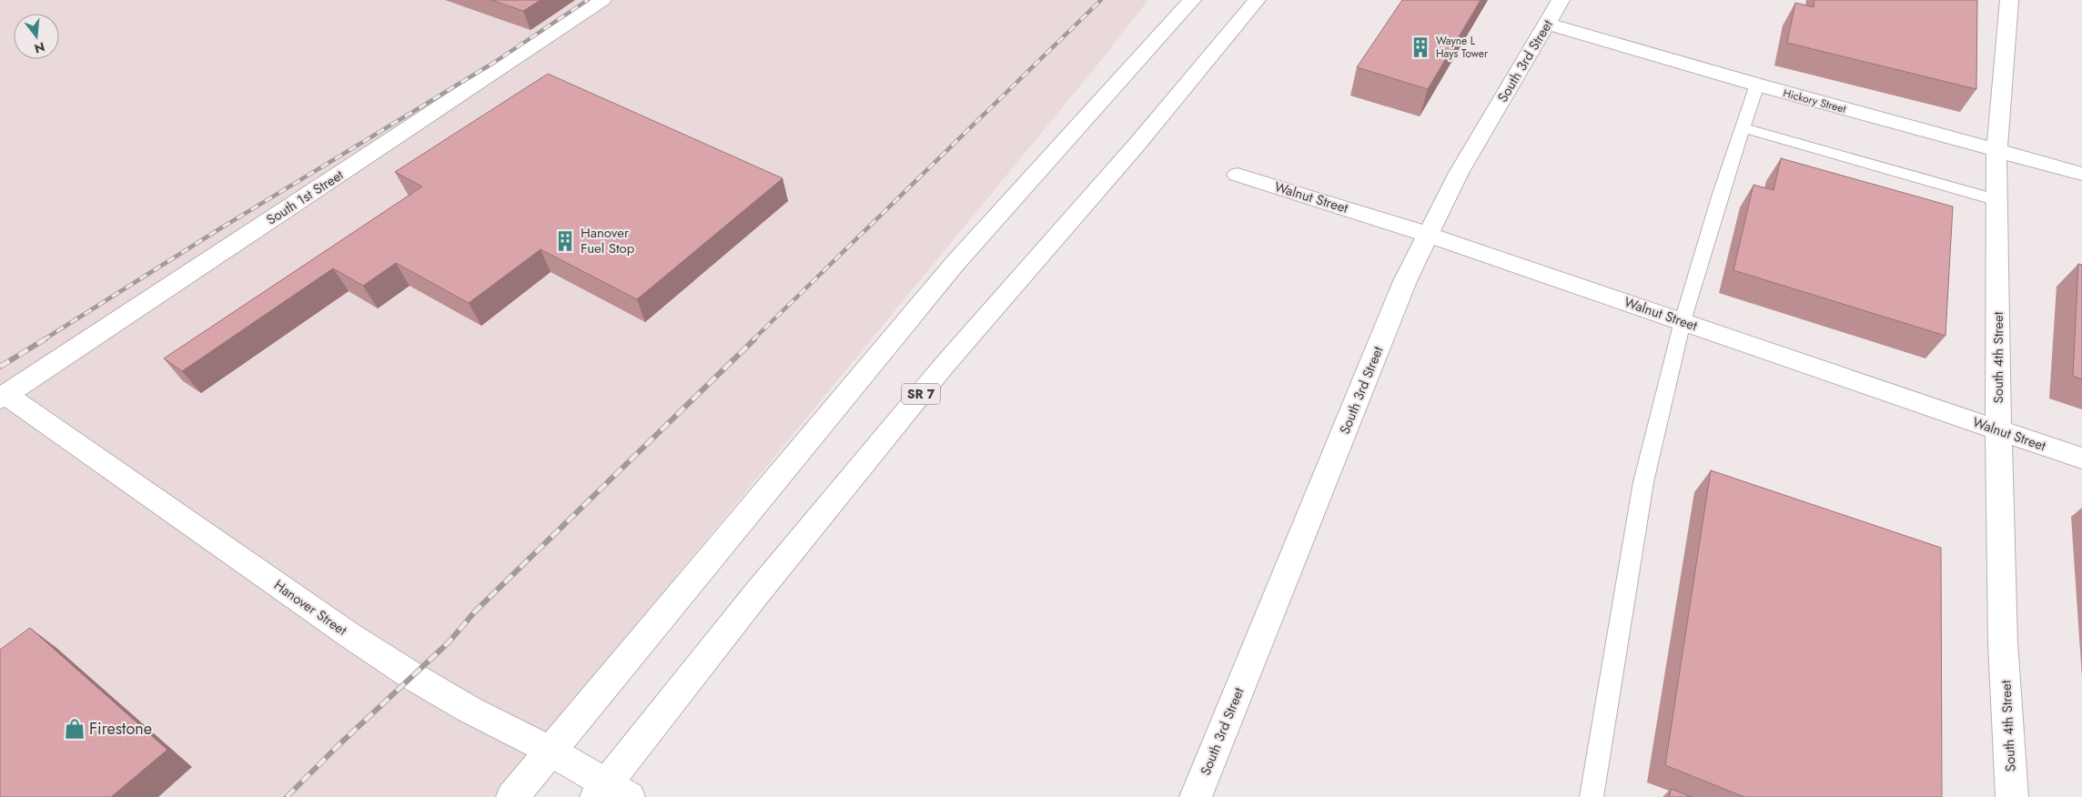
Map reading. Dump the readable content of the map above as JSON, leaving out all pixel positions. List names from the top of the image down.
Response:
{
  "streets": {
    "main road": [
      "South 3rd Street",
      "Hickory Street",
      "South 1st Street",
      "Walnut Street",
      "South 4th Street",
      "SR 7",
      "Hanover Street"
    ]
  },
  "crossings": [
    ["South 3rd Street", "Hickory Street"],
    ["South 3rd Street", "Walnut Street"],
    ["Hickory Street", "South 4th Street"],
    ["South 1st Street", "Hanover Street"],
    ["Walnut Street", "South 4th Street"],
    ["SR 7", "Hanover Street"]
  ],
  "places": {
    "building": ["Wayne L Hays Tower", "Hanover Fuel Stop"],
    "shop": ["Firestone"]
  },
  "north": "bottom"
}
